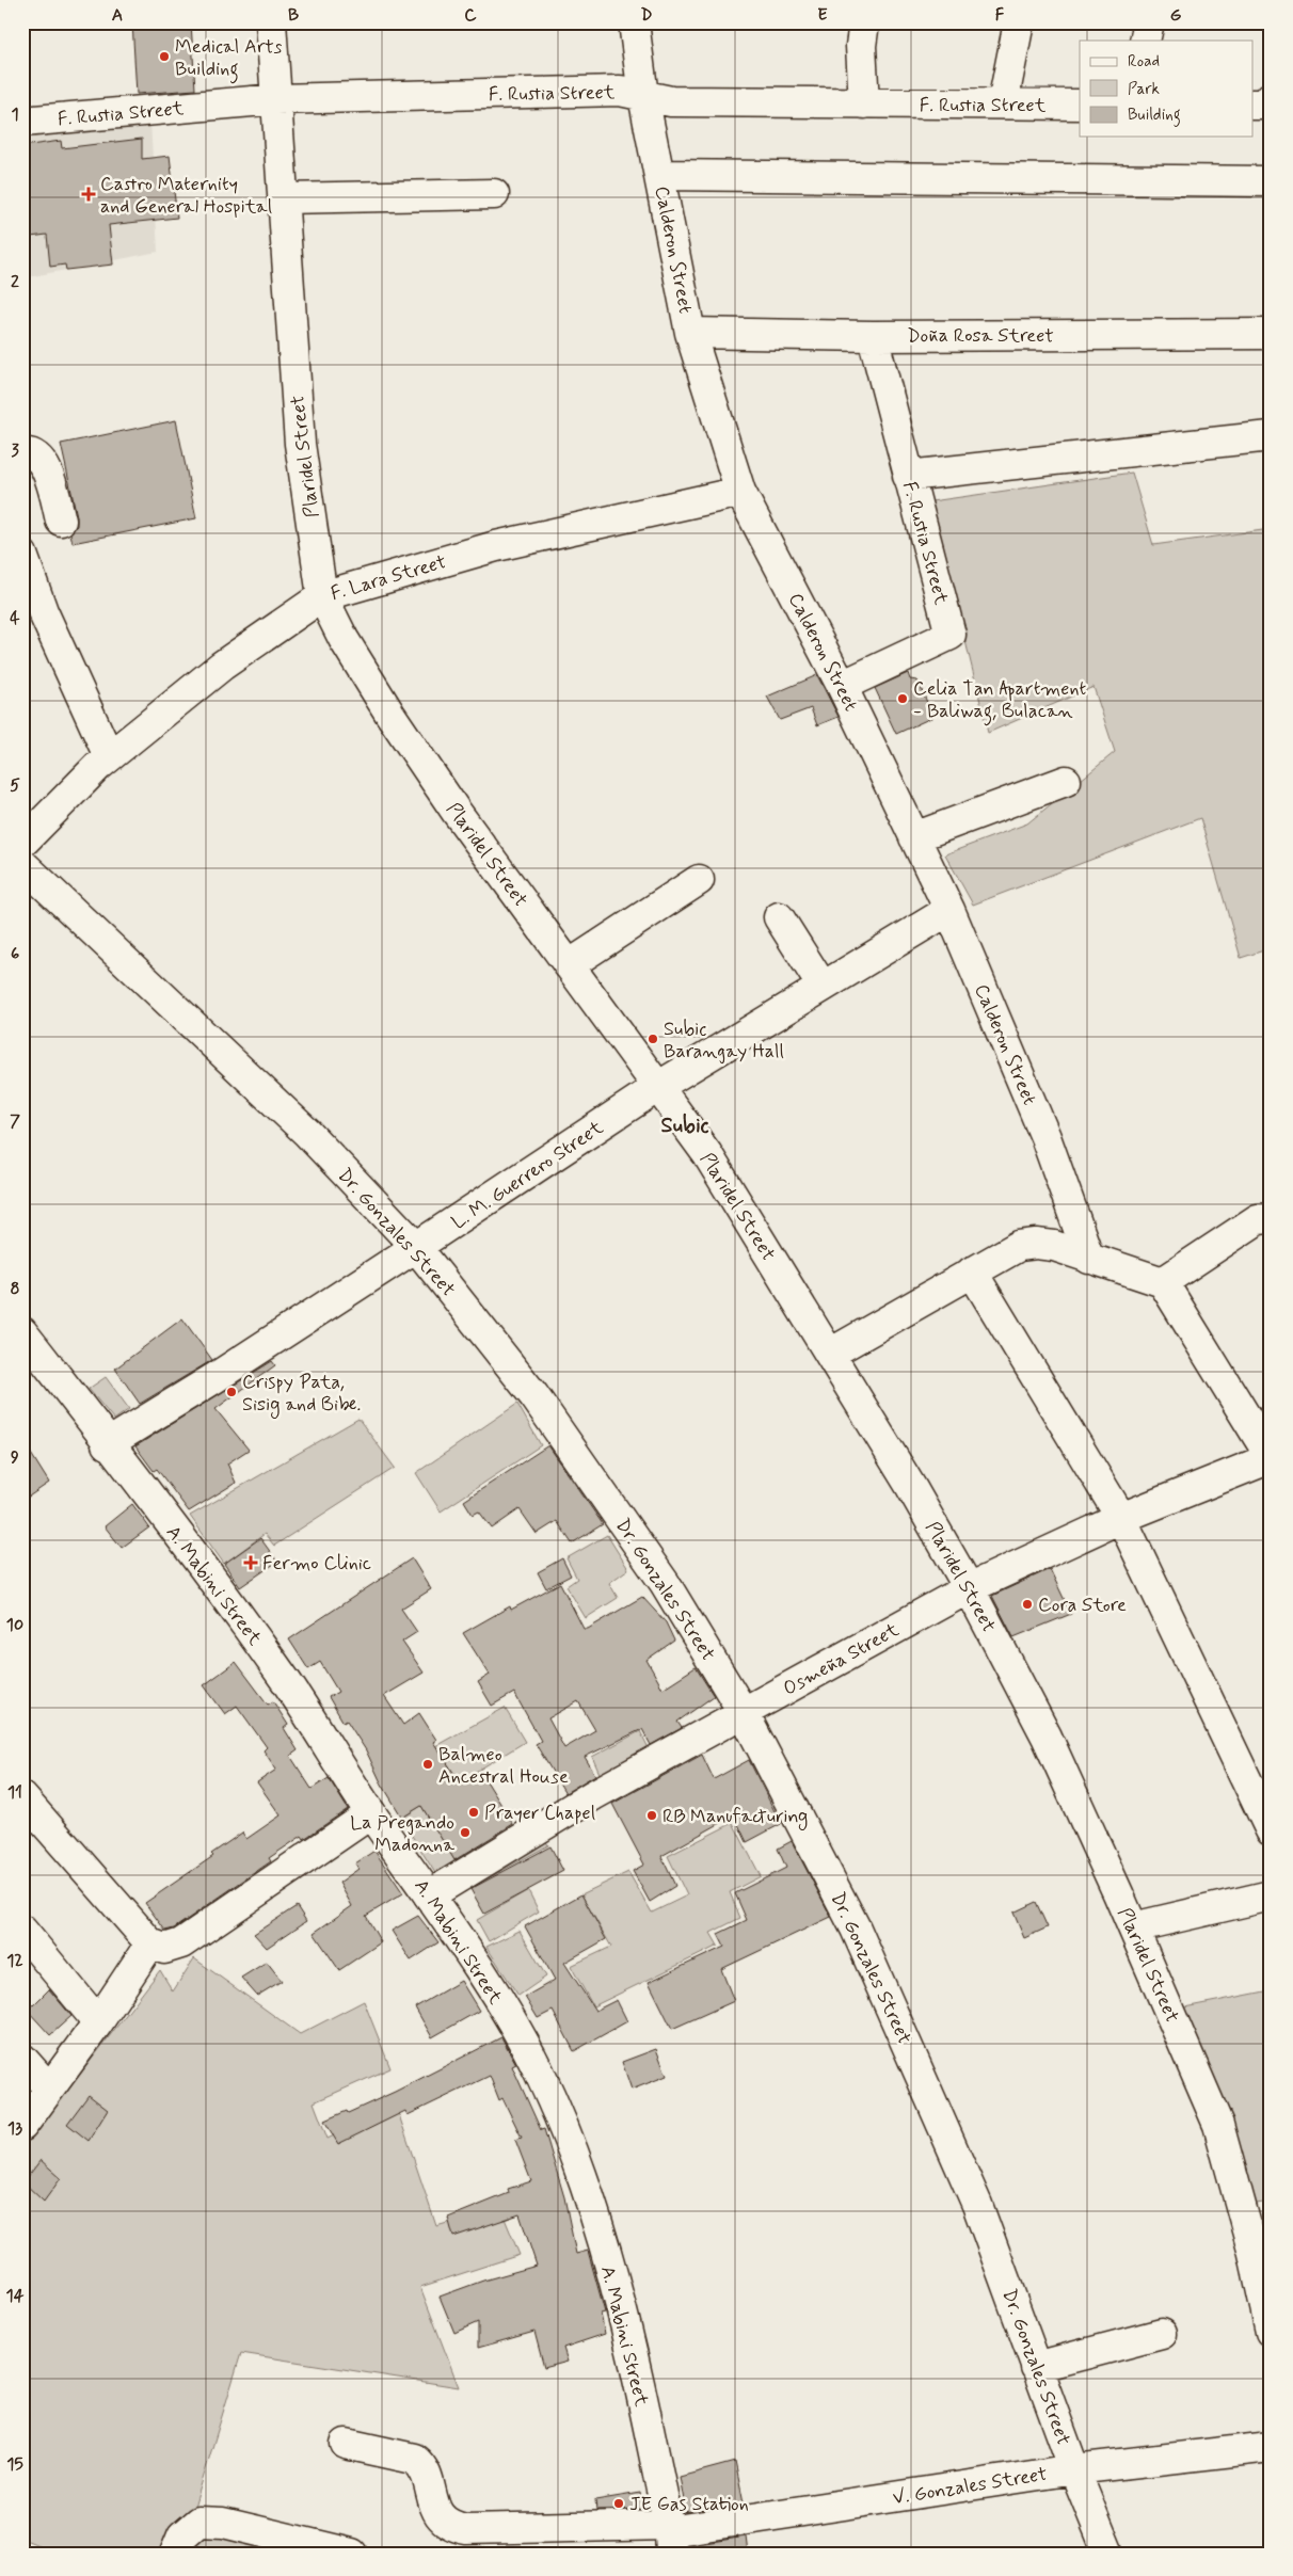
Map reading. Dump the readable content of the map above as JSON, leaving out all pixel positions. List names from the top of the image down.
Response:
{
  "streets": {
    "street": [
      "F. Rustia Street",
      "Calderon Street",
      "Doña Rosa Street",
      "Plaridel Street",
      "F. Lara Street",
      "L. M. Guerrero Street",
      "Dr. Gonzales Street",
      "A. Mabini Street",
      "Osmeña Street",
      "V. Gonzales Street"
    ]
  },
  "crossings": [
    ["F. Rustia Street", "Calderon Street"],
    ["F. Rustia Street", "Doña Rosa Street"],
    ["F. Rustia Street", "Plaridel Street"],
    ["Calderon Street", "Doña Rosa Street"],
    ["Calderon Street", "F. Lara Street"],
    ["Calderon Street", "L. M. Guerrero Street"],
    ["Plaridel Street", "F. Lara Street"],
    ["Plaridel Street", "L. M. Guerrero Street"],
    ["Plaridel Street", "Osmeña Street"],
    ["L. M. Guerrero Street", "Dr. Gonzales Street"],
    ["L. M. Guerrero Street", "A. Mabini Street"],
    ["Dr. Gonzales Street", "Osmeña Street"],
    ["Dr. Gonzales Street", "V. Gonzales Street"],
    ["A. Mabini Street", "Osmeña Street"],
    ["A. Mabini Street", "V. Gonzales Street"]
  ],
  "districts": ["Subic"],
  "places": {
    "other": [
      "Medical Arts Building",
      "Celia Tan Apartment - Baliwag, Bulacan",
      "Subic Barangay Hall",
      "Crispy Pata, Sisig and Bibe.",
      "Cora Store",
      "Balmeo Ancestral House",
      "Prayer Chapel",
      "RB Manufacturing",
      "La Pregando Madonna",
      "JE Gas Station"
    ],
    "health": ["Castro Maternity and General Hospital", "Fermo Clinic"]
  },
  "legend": ["Road", "Park", "Building"],
  "grid": {
    "columns": [
      "A",
      "B",
      "C",
      "D",
      "E",
      "F",
      "G"
    ],
    "rows": [
      "1",
      "2",
      "3",
      "4",
      "5",
      "6",
      "7",
      "8",
      "9",
      "10",
      "11",
      "12",
      "13",
      "14",
      "15"
    ]
  }
}
